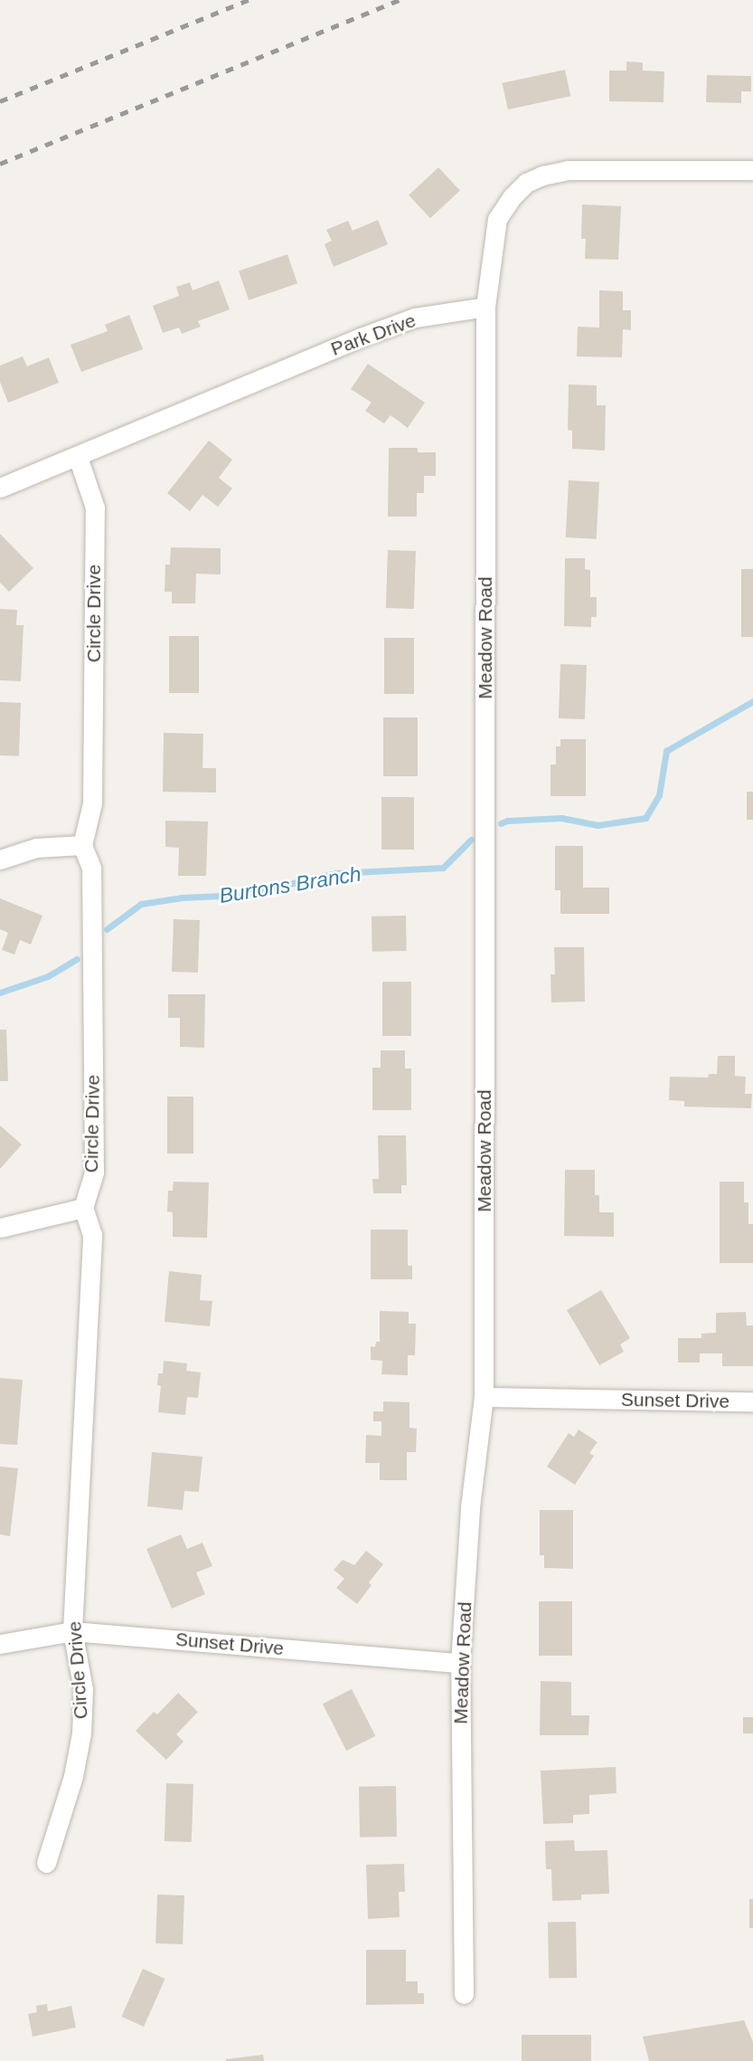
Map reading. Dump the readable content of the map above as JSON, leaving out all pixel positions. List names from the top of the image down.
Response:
{
  "streets": {
    "street": [
      "Park Drive",
      "Circle Drive",
      "Meadow Road",
      "Sunset Drive"
    ]
  },
  "crossings": [
    ["Park Drive", "Circle Drive"],
    ["Park Drive", "Meadow Road"],
    ["Circle Drive", "Sunset Drive"],
    ["Meadow Road", "Sunset Drive"]
  ],
  "water": ["Burtons Branch"]
}
